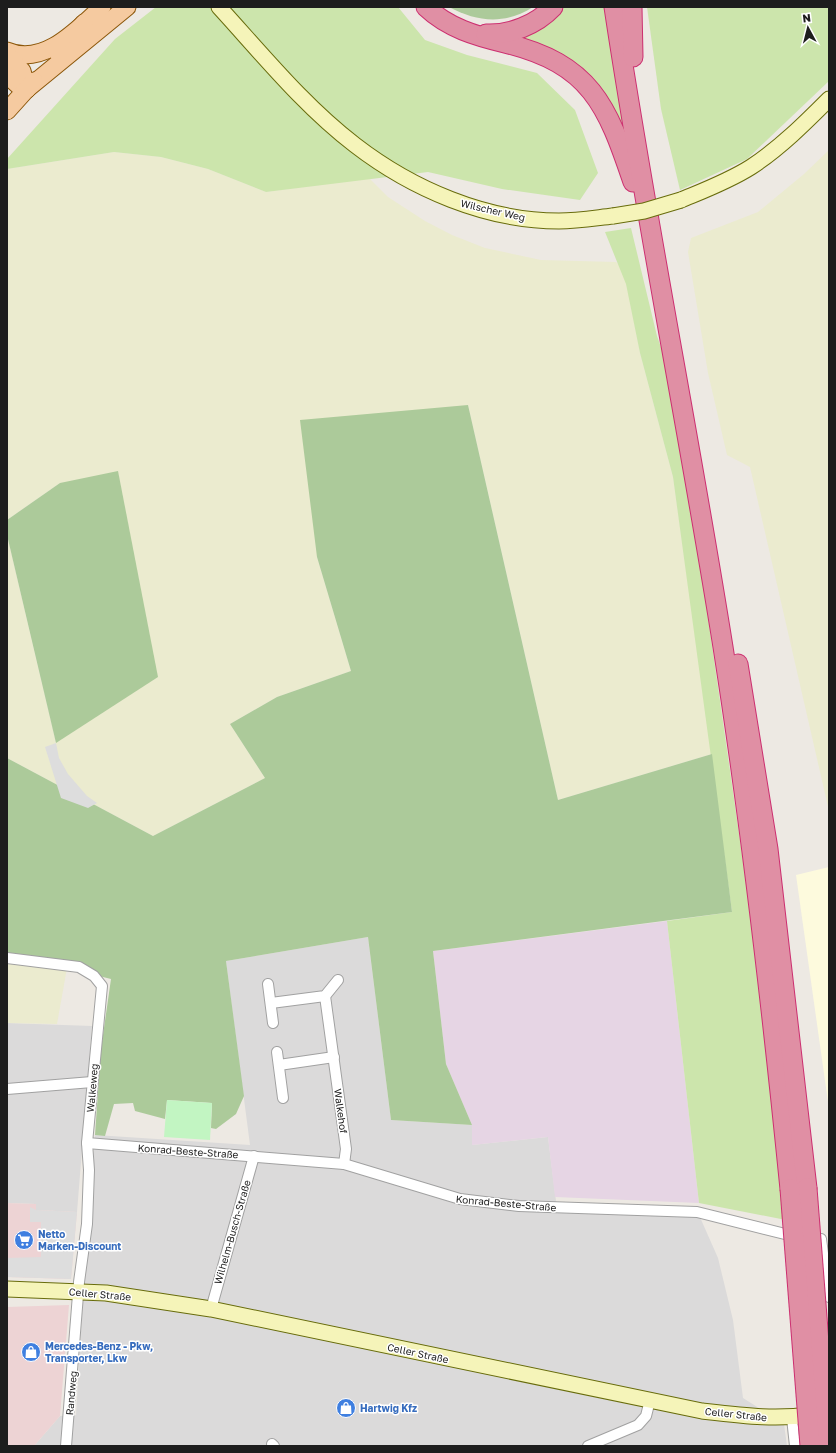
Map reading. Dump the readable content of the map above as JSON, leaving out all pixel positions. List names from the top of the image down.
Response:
{
  "streets": {
    "street": [
      "Wilscher Weg",
      "Walkeweg",
      "Walkehof",
      "Konrad-Beste-Straße",
      "Wilhelm-Busch-Straße",
      "Celler Straße",
      "Randweg"
    ]
  },
  "crossings": [
    ["Walkeweg", "Konrad-Beste-Straße"],
    ["Walkeweg", "Celler Straße"],
    ["Walkeweg", "Randweg"],
    ["Walkehof", "Konrad-Beste-Straße"],
    ["Konrad-Beste-Straße", "Wilhelm-Busch-Straße"],
    ["Wilhelm-Busch-Straße", "Celler Straße"],
    ["Celler Straße", "Randweg"]
  ],
  "places": {
    "supermarket": ["Netto Marken-Discount"],
    "shop": ["Mercedes-Benz - Pkw, Transporter, Lkw", "Hartwig Kfz"]
  },
  "north": "top"
}
